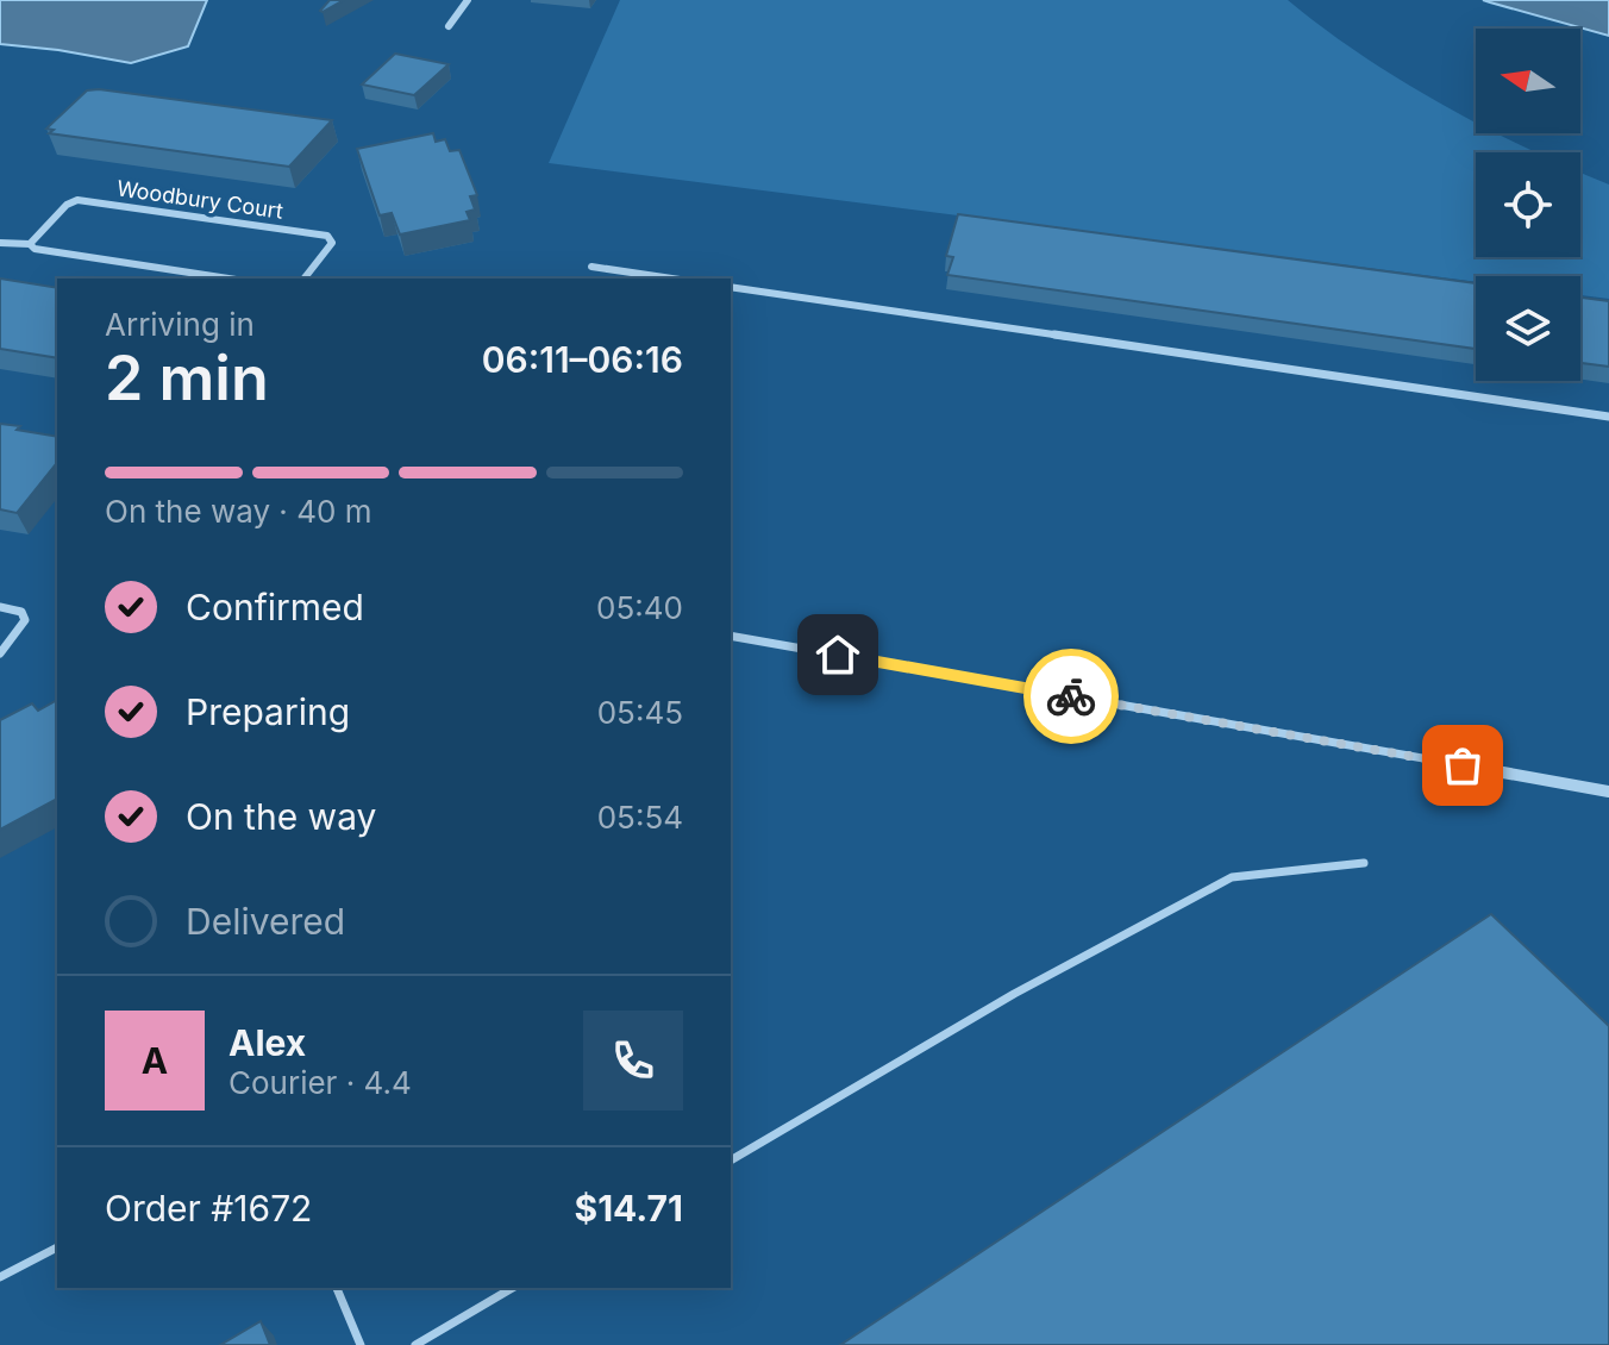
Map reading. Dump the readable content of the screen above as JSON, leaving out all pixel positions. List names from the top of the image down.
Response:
{
  "streets": {
    "street": ["Woodbury Court"]
  },
  "north": "left",
  "page": {
    "heading": ["2 min", "Arriving in", "06:11–06:16"],
    "panel": [
      "Alex",
      "Courier · 4.4",
      "Order #1672",
      "$14.71"
    ],
    "bar": "On the way · 40 m",
    "list": [
      ["Confirmed", "05:40"],
      ["Preparing", "05:45"],
      ["On the way", "05:54"],
      "Delivered"
    ],
    "round": "A"
  }
}
